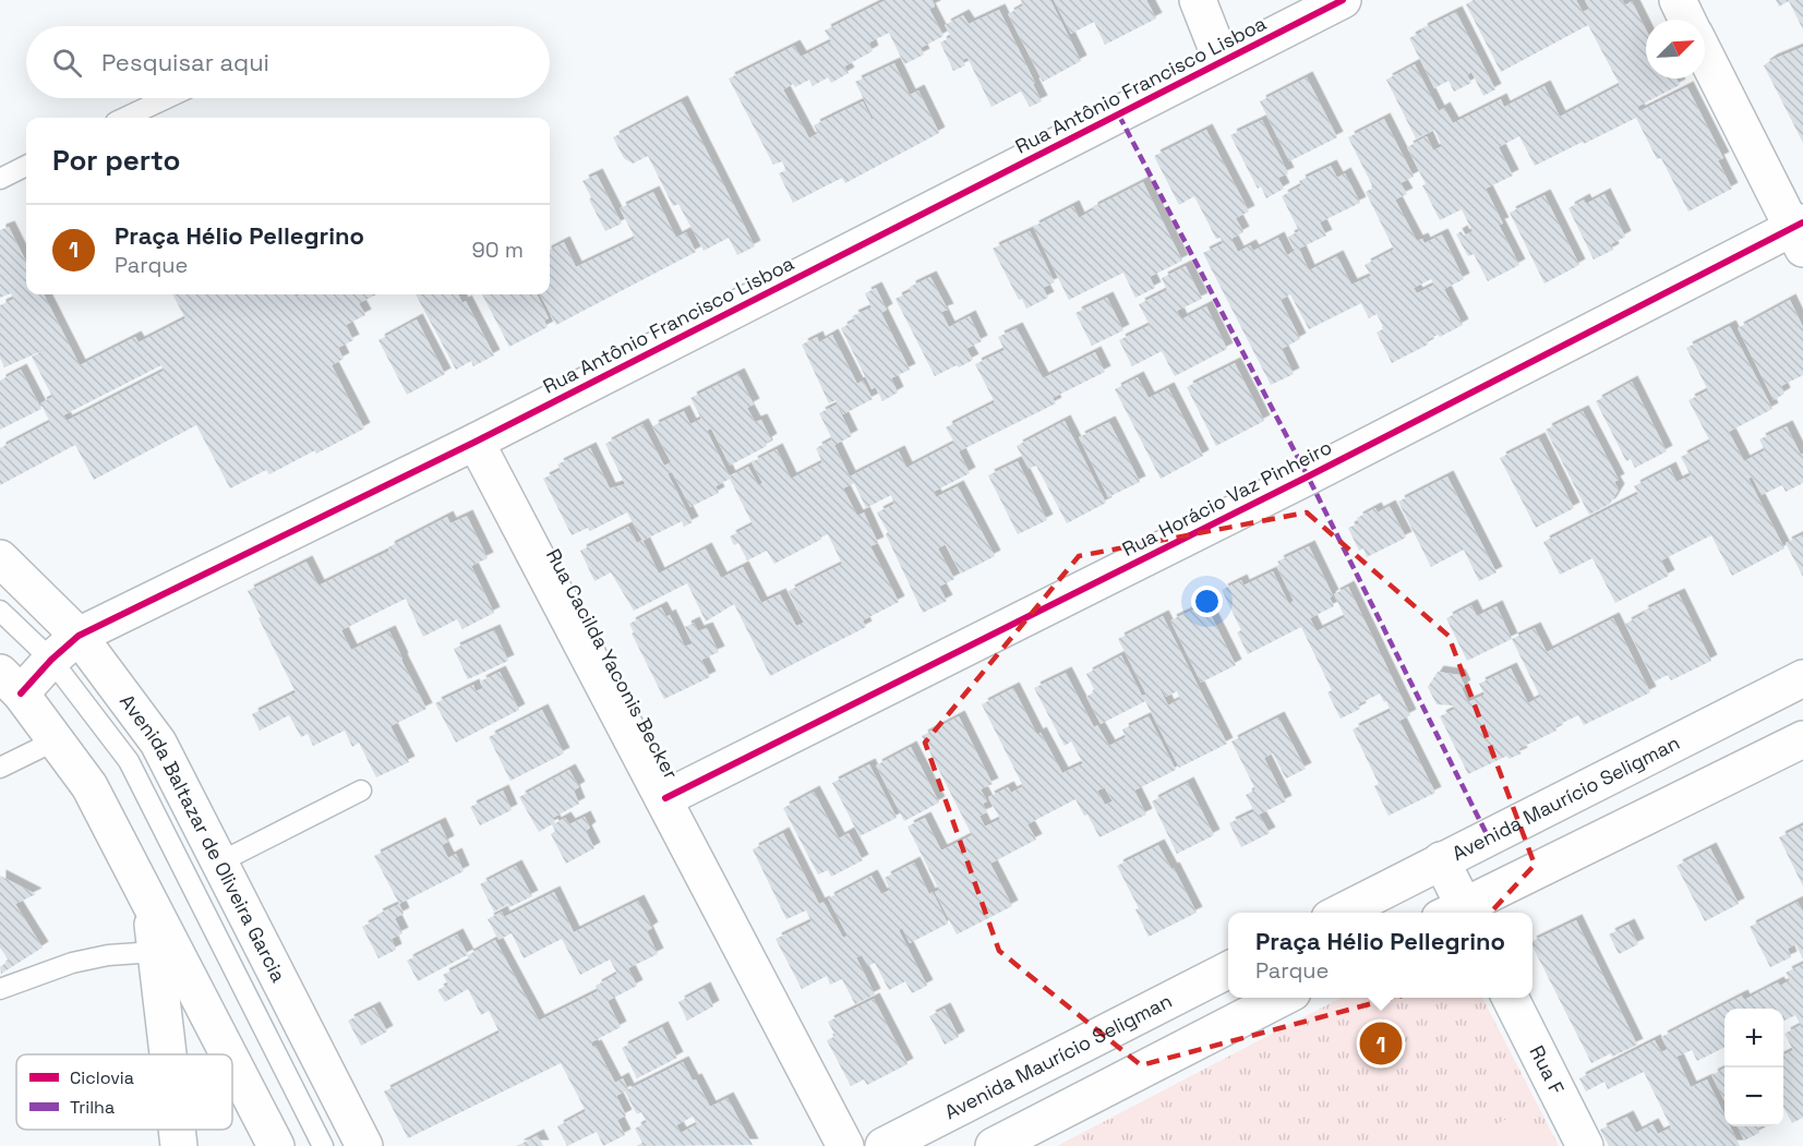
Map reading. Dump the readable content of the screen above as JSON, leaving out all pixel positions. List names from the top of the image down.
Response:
{
  "streets": {
    "street": [
      "Rua Antônio Francisco Lisboa",
      "Rua Horácio Vaz Pinheiro",
      "Rua Cacilda Yaconis Becker",
      "Avenida Maurício Seligman",
      "Avenida Baltazar de Oliveira Garcia",
      "Rua F"
    ]
  },
  "crossings": [
    ["Rua Antônio Francisco Lisboa", "Rua Cacilda Yaconis Becker"],
    ["Rua Antônio Francisco Lisboa", "Avenida Baltazar de Oliveira Garcia"],
    ["Rua Horácio Vaz Pinheiro", "Rua Cacilda Yaconis Becker"]
  ],
  "legend": ["Ciclovia", "Trilha"],
  "north": "top right",
  "page": {
    "search": "Pesquisar aqui",
    "heading": "Por perto",
    "list": [
      {
        "mark": "1",
        "name": "Praça Hélio Pellegrino",
        "note": "Parque",
        "value": "90 m"
      }
    ],
    "popup": ["Praça Hélio Pellegrino", "Parque"],
    "map_buttons": ["+", "−"],
    "pins": "1"
  }
}
